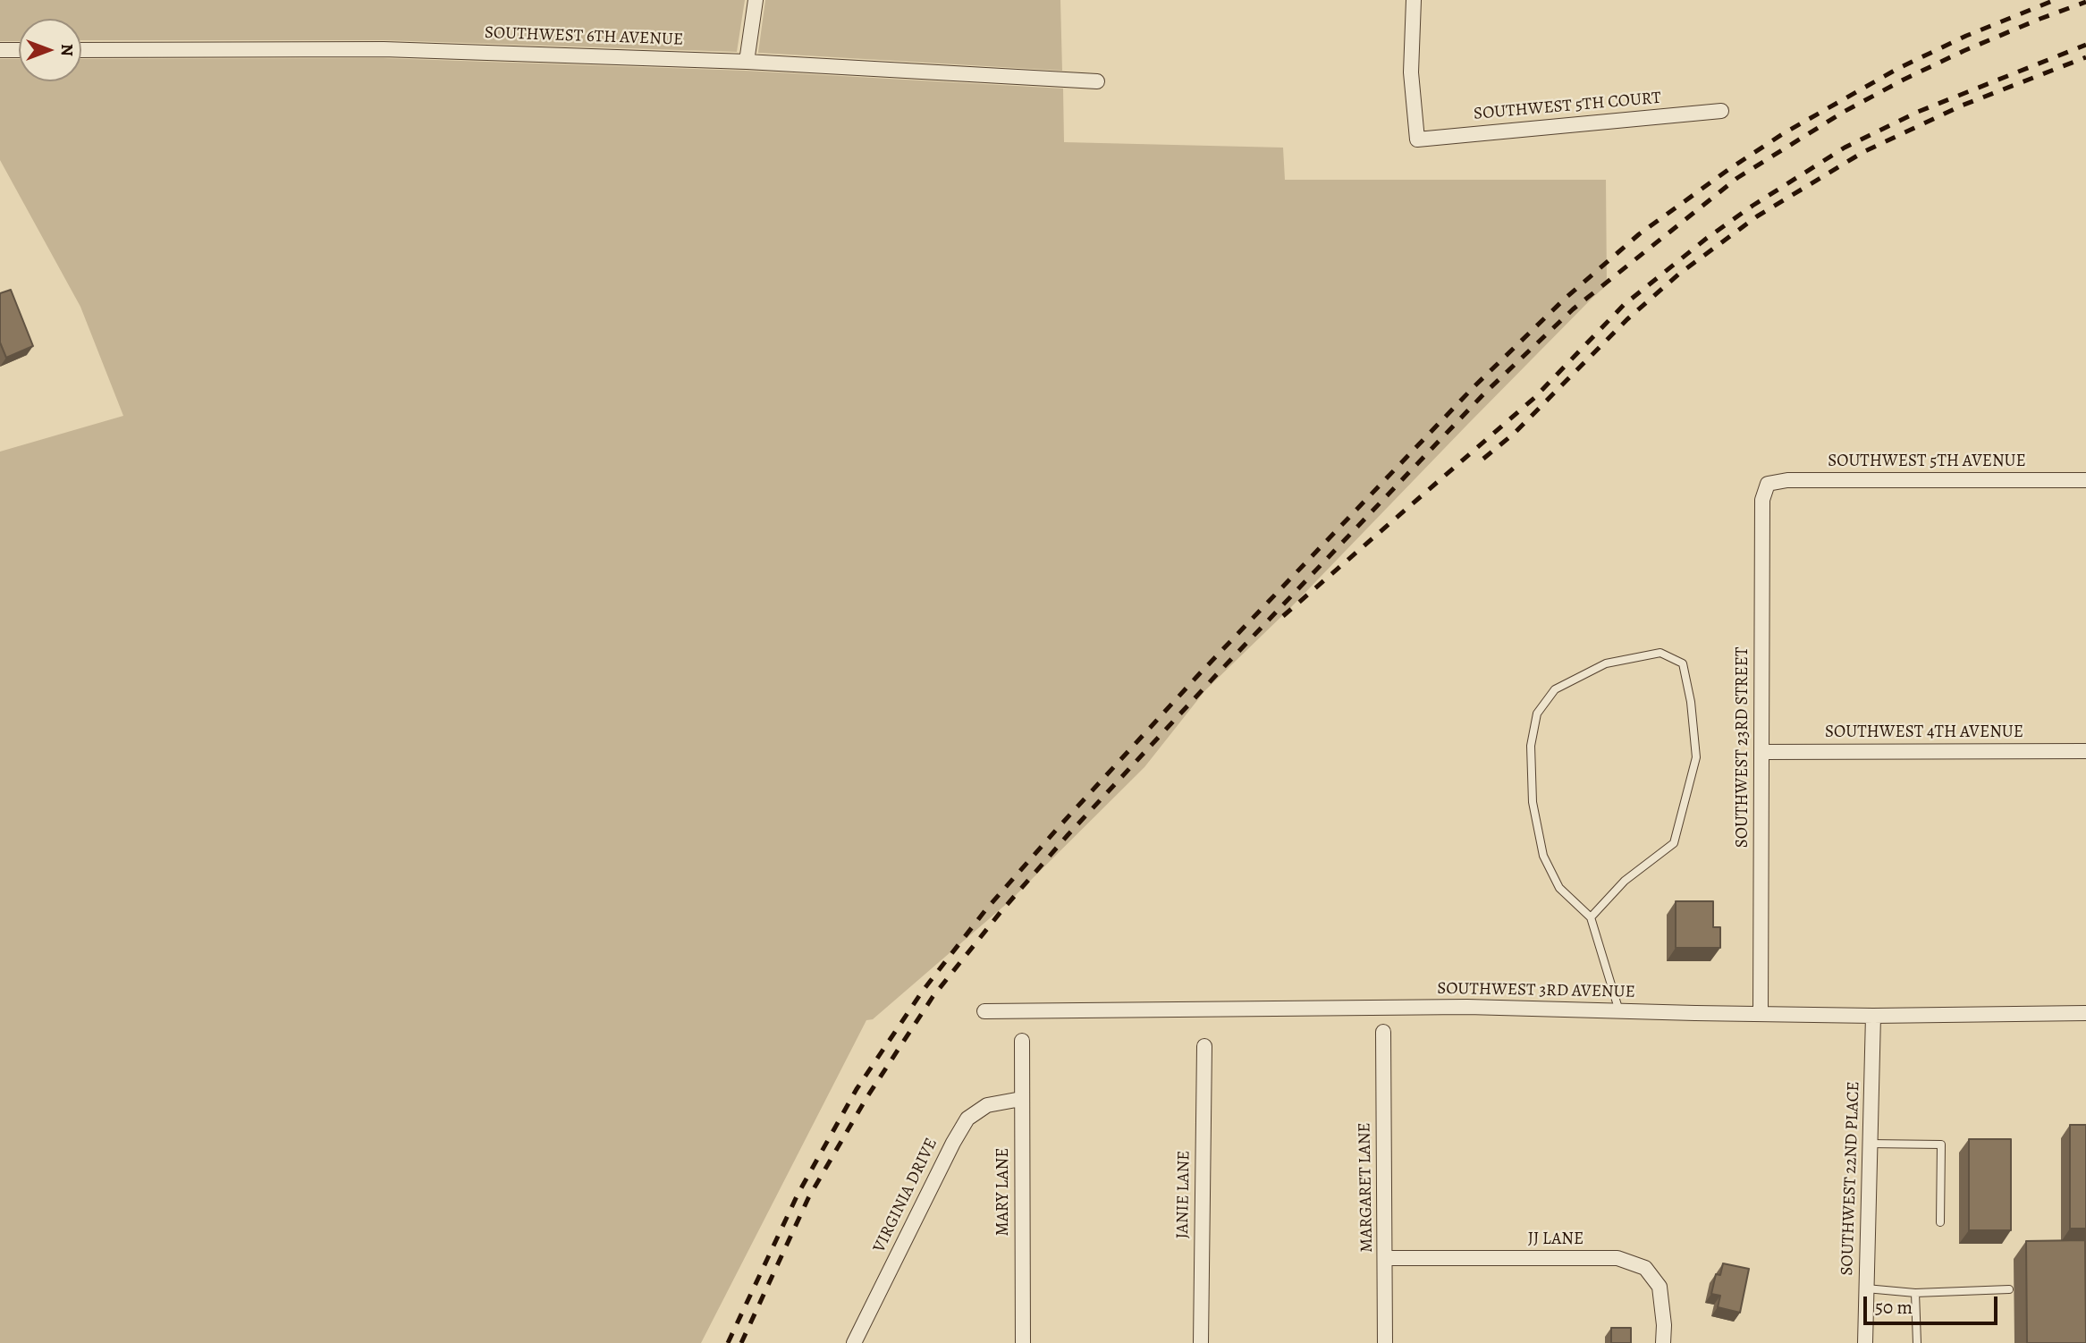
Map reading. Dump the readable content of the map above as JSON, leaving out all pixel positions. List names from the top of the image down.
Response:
{
  "streets": {
    "street": [
      "SOUTHWEST 6TH AVENUE",
      "SOUTHWEST 5TH COURT",
      "SOUTHWEST 5TH AVENUE",
      "SOUTHWEST 4TH AVENUE",
      "SOUTHWEST 23RD STREET",
      "SOUTHWEST 3RD AVENUE",
      "SOUTHWEST 22ND PLACE",
      "MARGARET LANE",
      "MARY LANE",
      "JANIE LANE",
      "VIRGINIA DRIVE",
      "JJ LANE"
    ]
  },
  "crossings": [
    ["SOUTHWEST 5TH AVENUE", "SOUTHWEST 23RD STREET"],
    ["SOUTHWEST 4TH AVENUE", "SOUTHWEST 23RD STREET"],
    ["SOUTHWEST 23RD STREET", "SOUTHWEST 3RD AVENUE"],
    ["SOUTHWEST 3RD AVENUE", "SOUTHWEST 22ND PLACE"],
    ["MARGARET LANE", "JJ LANE"],
    ["MARY LANE", "VIRGINIA DRIVE"]
  ],
  "scale_bar": "50 m",
  "north": "right"
}
